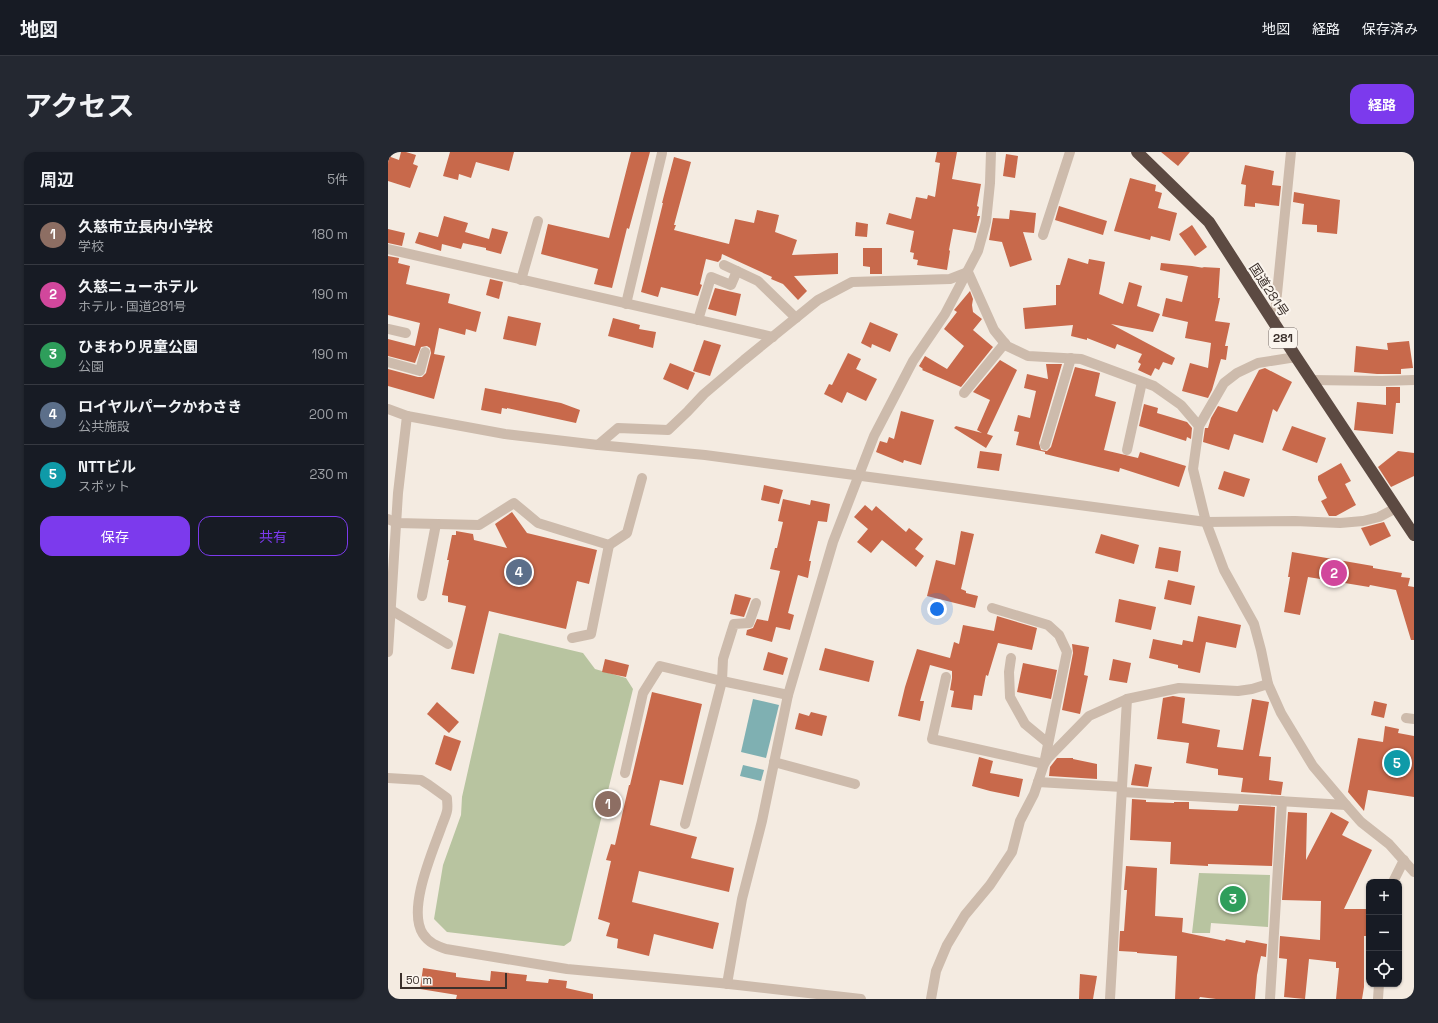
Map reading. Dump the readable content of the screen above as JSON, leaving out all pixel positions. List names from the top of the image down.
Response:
{
  "streets": {
    "highway": ["国道281号", "281"]
  },
  "scale_bar": "50 m",
  "page": {
    "header": "地図",
    "nav": ["地図", "経路", "保存済み"],
    "title": "アクセス",
    "buttons": [
      "経路",
      ["保存", "共有"]
    ],
    "heading": ["周辺", "5件"],
    "list": [
      {
        "mark": "1",
        "name": "久慈市立長内小学校",
        "note": "学校",
        "value": "180 m"
      },
      {
        "mark": "2",
        "name": "久慈ニューホテル",
        "note": "ホテル · 国道281号",
        "value": "190 m"
      },
      {
        "mark": "3",
        "name": "ひまわり児童公園",
        "note": "公園",
        "value": "190 m"
      },
      {
        "mark": "4",
        "name": "ロイヤルパークかわさき",
        "note": "公共施設",
        "value": "200 m"
      },
      {
        "mark": "5",
        "name": "NTTビル",
        "note": "スポット",
        "value": "230 m"
      }
    ],
    "pins": [
      "4",
      "2",
      "5",
      "1",
      "3"
    ],
    "map_buttons": ["+", "−"],
    "scale": "50 m"
  }
}
